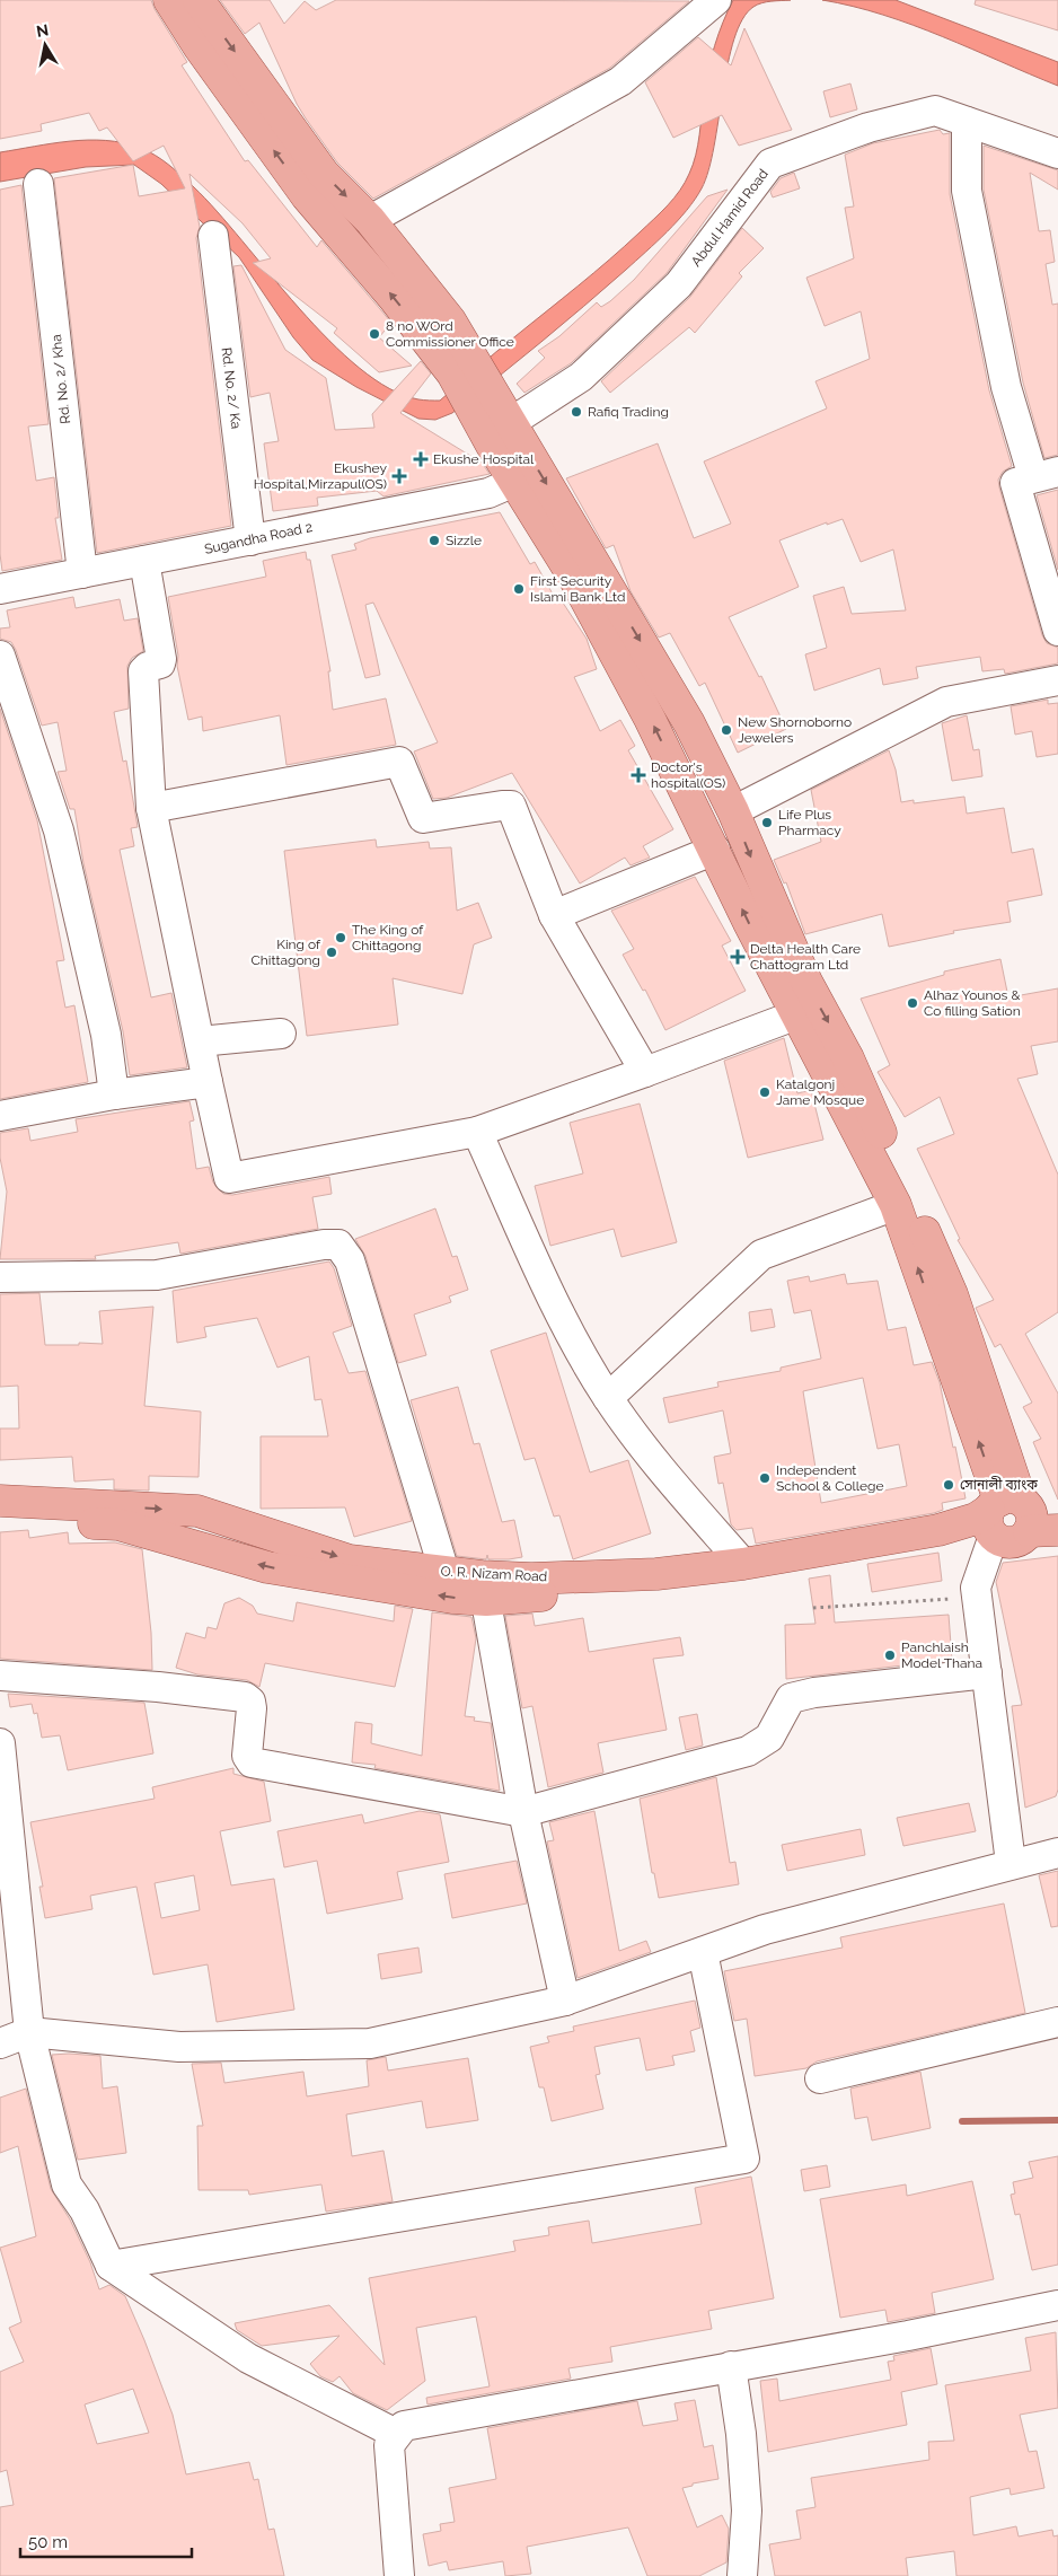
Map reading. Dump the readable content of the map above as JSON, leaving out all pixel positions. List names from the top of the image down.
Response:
{
  "streets": {
    "main road": ["O. R. Nizam Road"],
    "street": [
      "Abdul Hamid Road",
      "Rd. No. 2/ Kha",
      "Rd. No. 2/ Ka",
      "Sugandha Road 2"
    ]
  },
  "crossings": [
    ["Rd. No. 2/ Kha", "Sugandha Road 2"],
    ["Rd. No. 2/ Ka", "Sugandha Road 2"]
  ],
  "places": {
    "other": [
      "8 no WOrd Commissioner Office",
      "Rafiq Trading",
      "Sizzle",
      "First Security Islami Bank Ltd",
      "New Shornoborno Jewelers",
      "Life Plus Pharmacy",
      "The King of Chittagong",
      "King of Chittagong",
      "Alhaz Younos & Co filling Sation",
      "Katalgonj Jame Mosque",
      "Independent School & College",
      "সোনালী ব্যাংক",
      "Panchlaish Model Thana"
    ],
    "health": [
      "Ekushe Hospital",
      "Ekushey Hospital,Mirzapul(OS)",
      "Doctor's hospital(OS)",
      "Delta Health Care Chattogram Ltd"
    ]
  },
  "scale_bar": "50 m",
  "north": "top"
}
